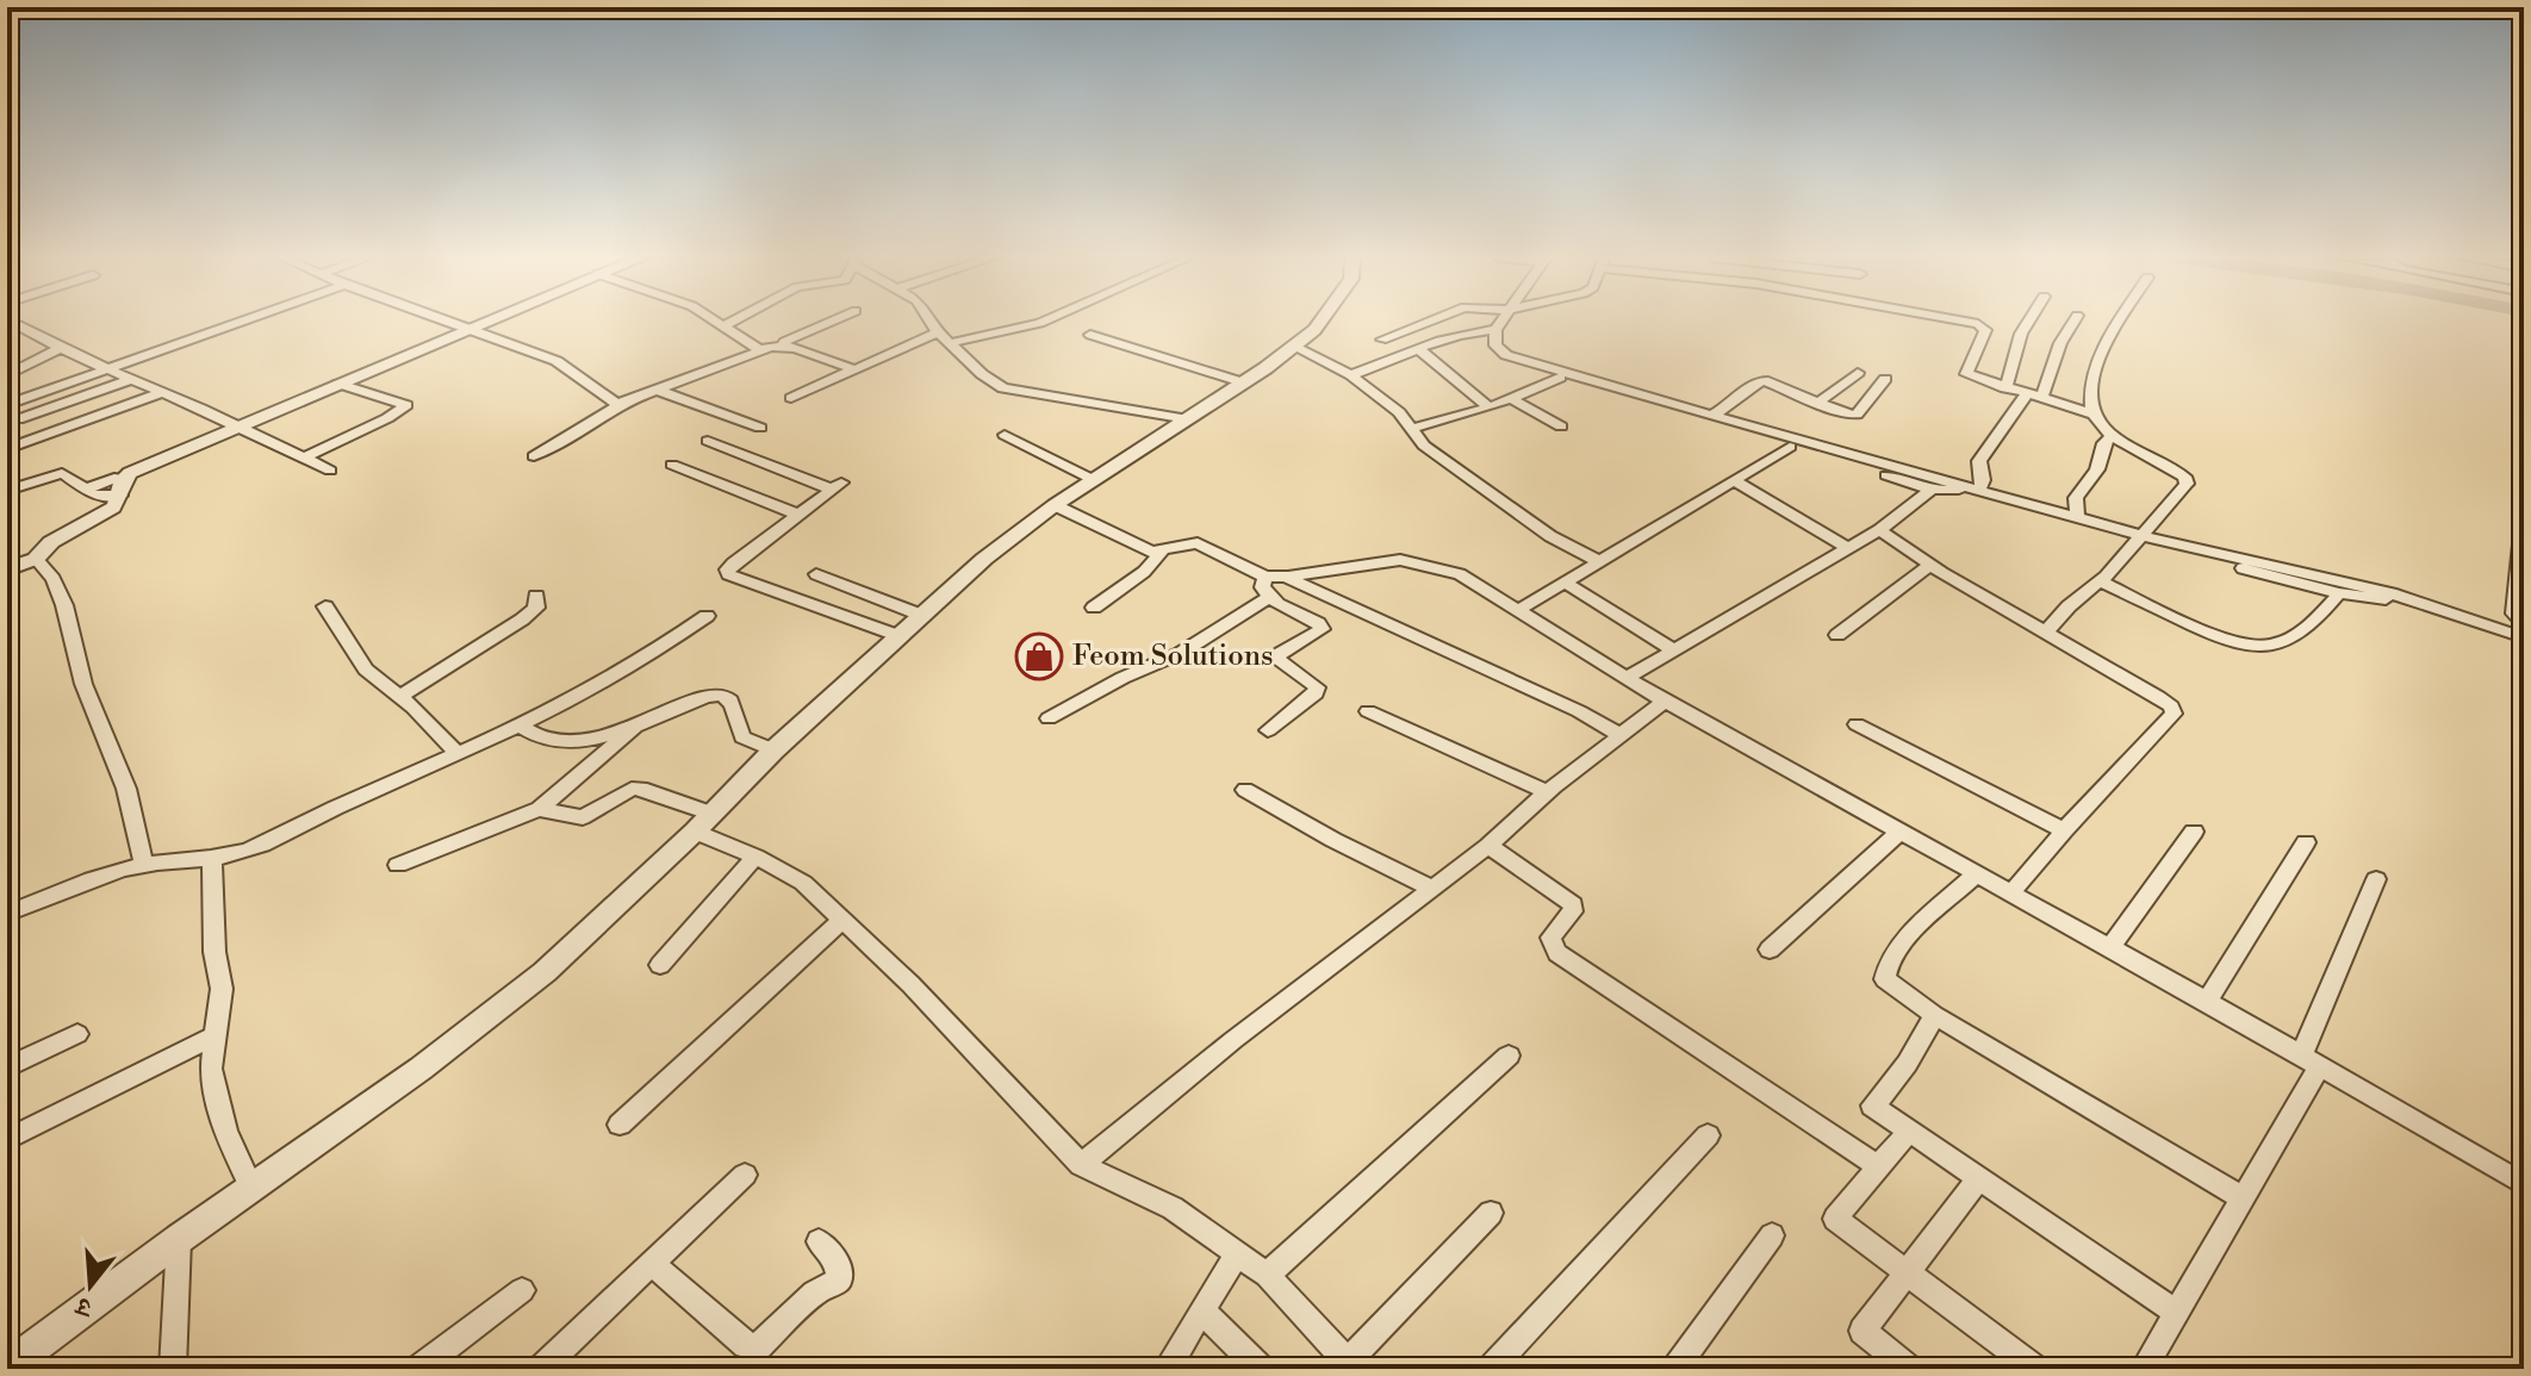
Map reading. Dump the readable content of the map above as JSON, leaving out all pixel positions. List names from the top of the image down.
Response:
{
  "places": {
    "shop": ["Feom Solutions"]
  },
  "north": "bottom"
}
